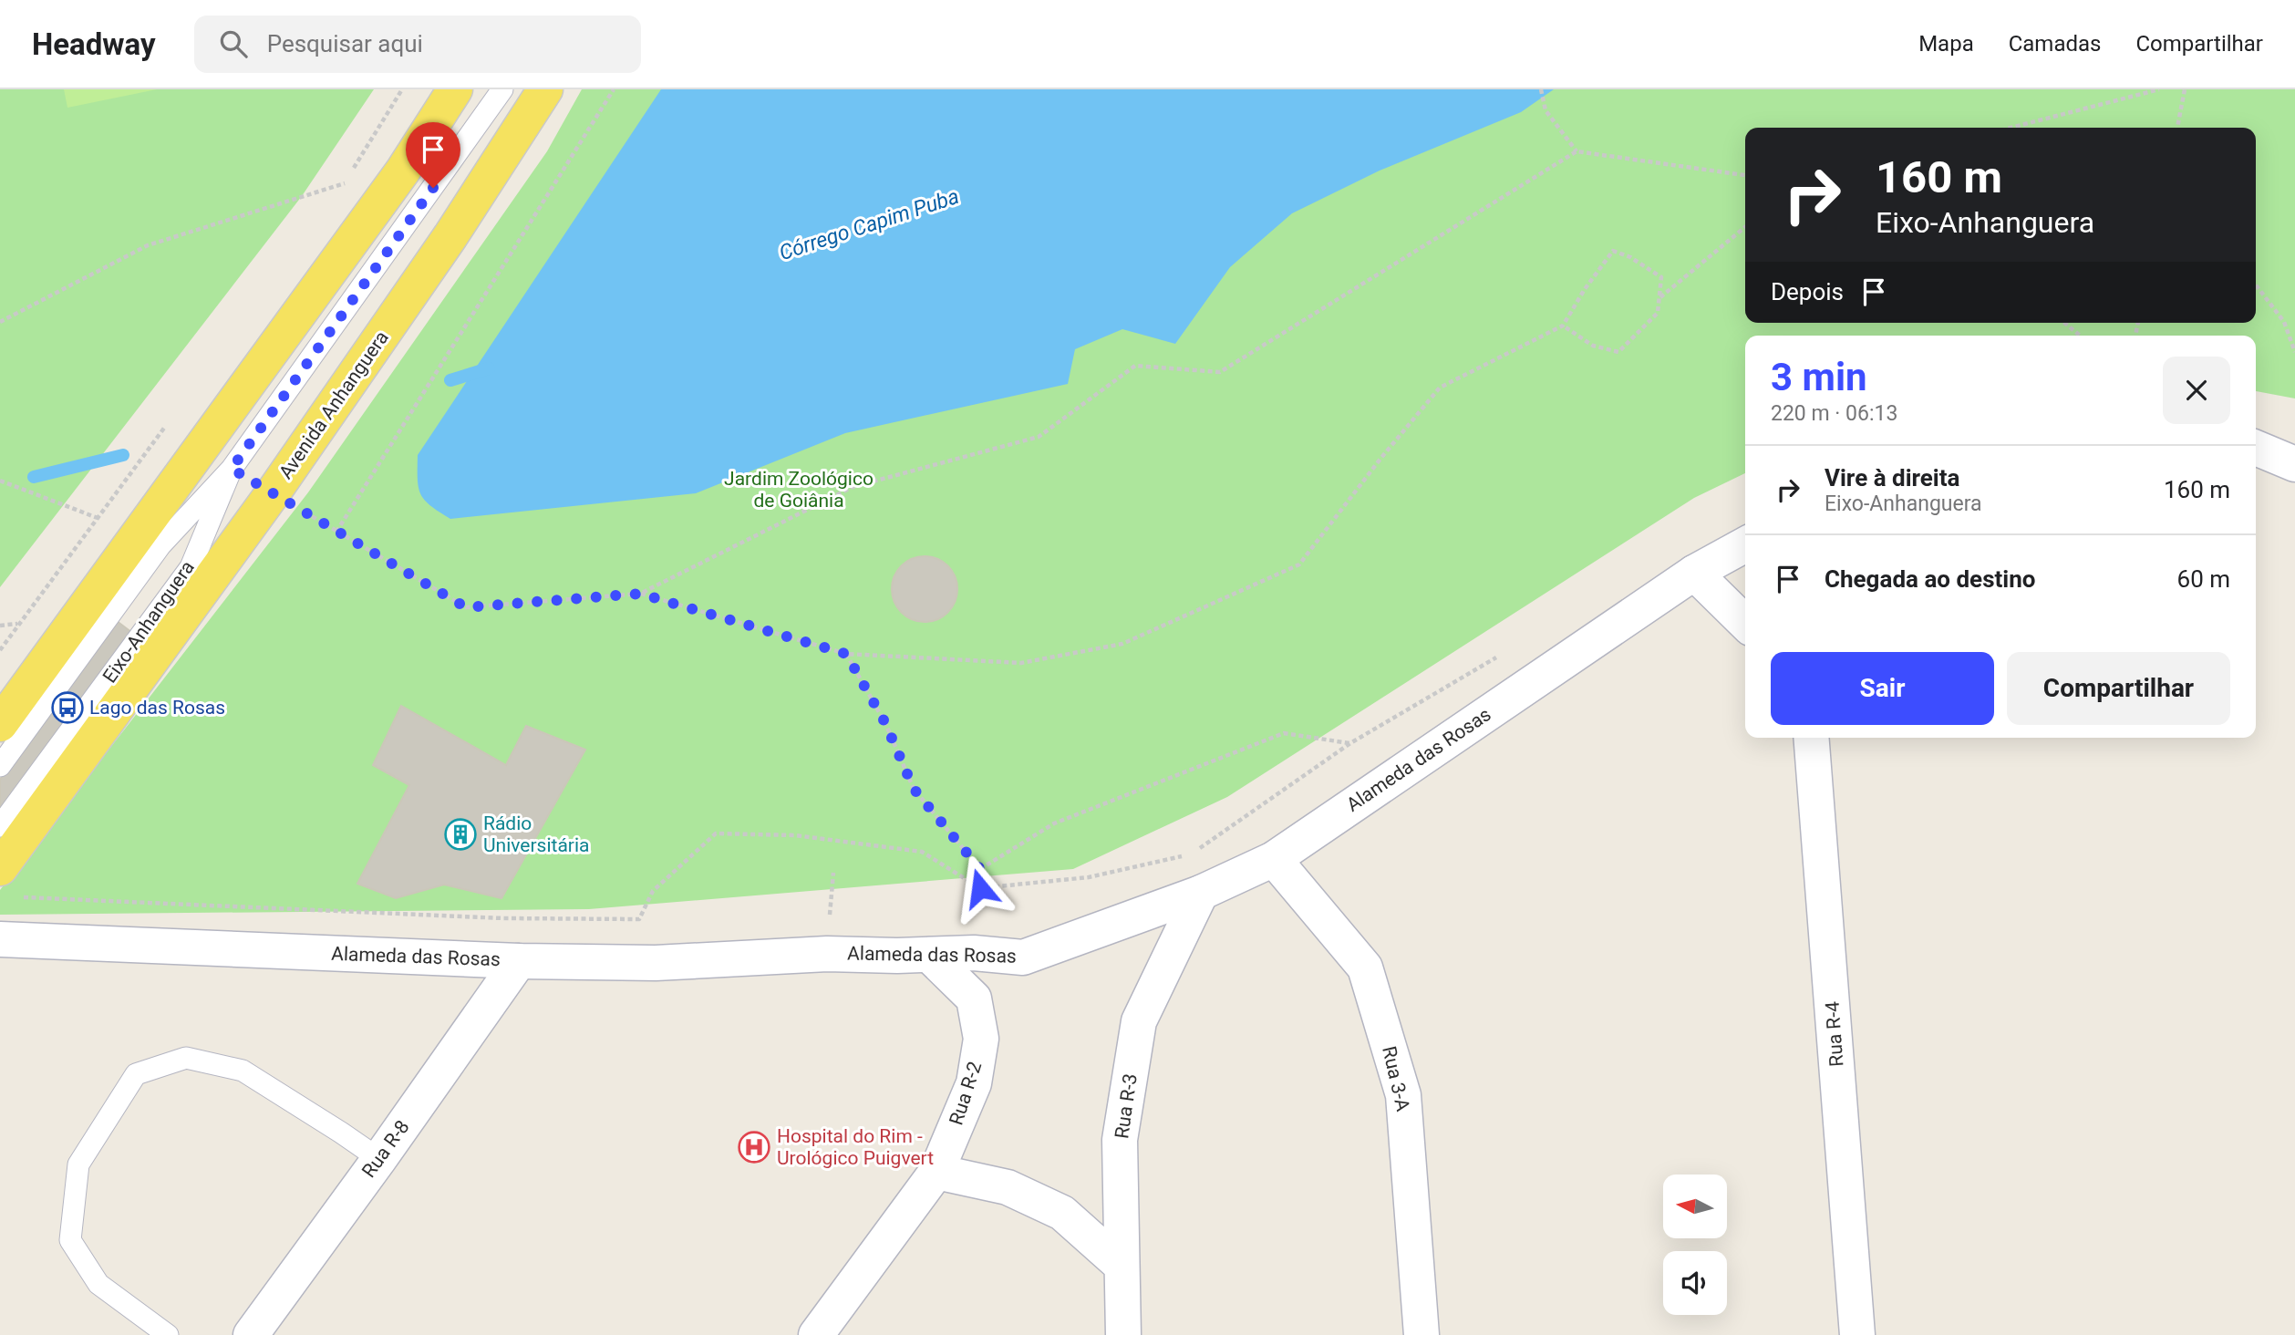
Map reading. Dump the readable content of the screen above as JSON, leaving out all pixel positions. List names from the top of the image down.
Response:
{
  "streets": {
    "main road": ["Avenida Anhanguera"],
    "street": [
      "Alameda das Rosas",
      "Rua R-4",
      "Rua 3-A",
      "Rua R-2",
      "Rua R-3",
      "Rua R-8"
    ],
    "lane": ["Eixo-Anhanguera"]
  },
  "crossings": [
    ["Alameda das Rosas", "Rua 3-A"],
    ["Alameda das Rosas", "Rua R-2"],
    ["Alameda das Rosas", "Rua R-3"],
    ["Alameda das Rosas", "Rua R-8"]
  ],
  "water": ["Córrego Capim Puba"],
  "parks": ["Jardim Zoológico de Goiânia"],
  "places": {
    "bus stop": ["Lago das Rosas"],
    "building": ["Rádio Universitária"],
    "hospital": ["Hospital do Rim - Urológico Puigvert"]
  },
  "north": "left",
  "page": {
    "header": "Headway",
    "search": "Pesquisar aqui",
    "nav": ["Mapa", "Camadas", "Compartilhar"],
    "turn": ["160 m", "Eixo-Anhanguera"],
    "then": "Depois",
    "heading": ["3 min", "220 m · 06:13"],
    "list": [
      {
        "name": "Vire à direita",
        "note": "Eixo-Anhanguera",
        "value": "160 m"
      },
      {
        "name": "Chegada ao destino",
        "value": "60 m"
      }
    ],
    "buttons": ["Sair", "Compartilhar"]
  }
}
